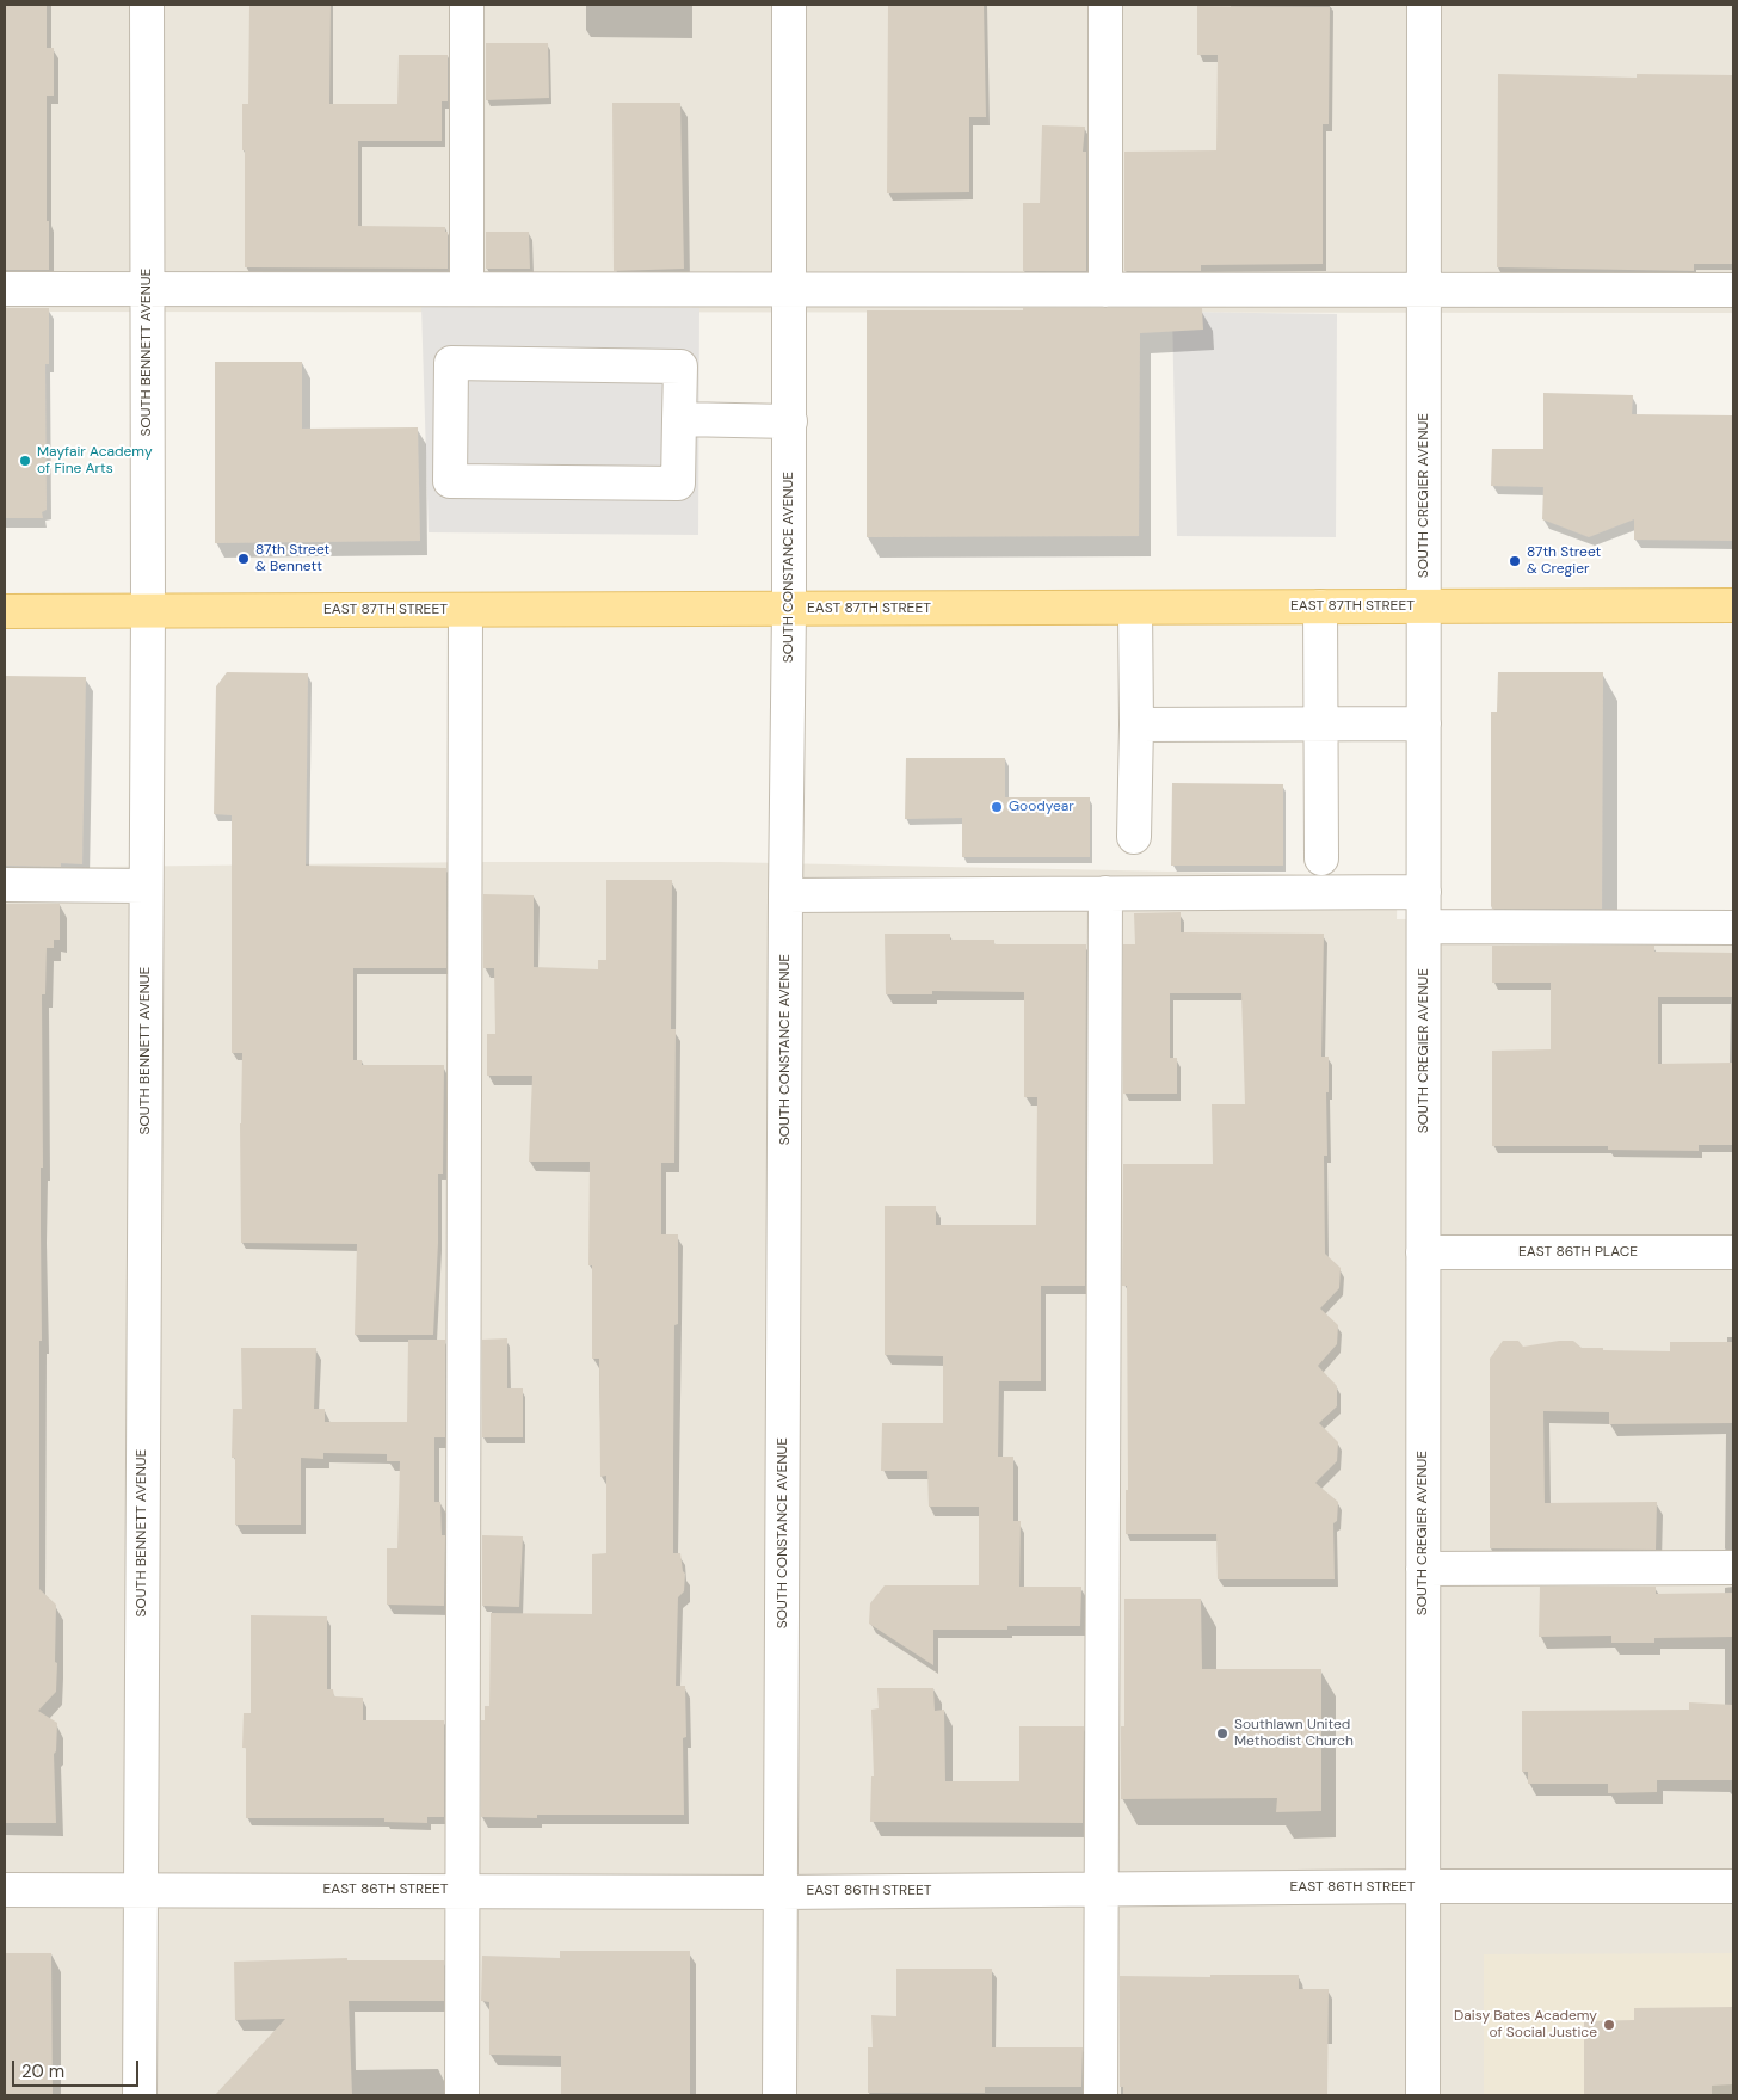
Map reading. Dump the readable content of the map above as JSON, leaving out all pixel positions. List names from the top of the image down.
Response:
{
  "streets": {
    "main road": ["EAST 87TH STREET"],
    "street": [
      "SOUTH BENNETT AVENUE",
      "SOUTH CREGIER AVENUE",
      "SOUTH CONSTANCE AVENUE",
      "EAST 86TH PLACE",
      "EAST 86TH STREET"
    ]
  },
  "crossings": [
    ["SOUTH BENNETT AVENUE", "EAST 87TH STREET"],
    ["SOUTH BENNETT AVENUE", "EAST 86TH STREET"],
    ["SOUTH CREGIER AVENUE", "EAST 87TH STREET"],
    ["SOUTH CREGIER AVENUE", "EAST 86TH PLACE"],
    ["SOUTH CREGIER AVENUE", "EAST 86TH STREET"],
    ["SOUTH CONSTANCE AVENUE", "EAST 87TH STREET"],
    ["SOUTH CONSTANCE AVENUE", "EAST 86TH STREET"]
  ],
  "places": [
    "Mayfair Academy of Fine Arts",
    "87th Street & Bennett",
    "87th Street & Cregier",
    "Goodyear",
    "Southlawn United Methodist Church",
    "Daisy Bates Academy of Social Justice"
  ],
  "scale_bar": "20 m"
}
